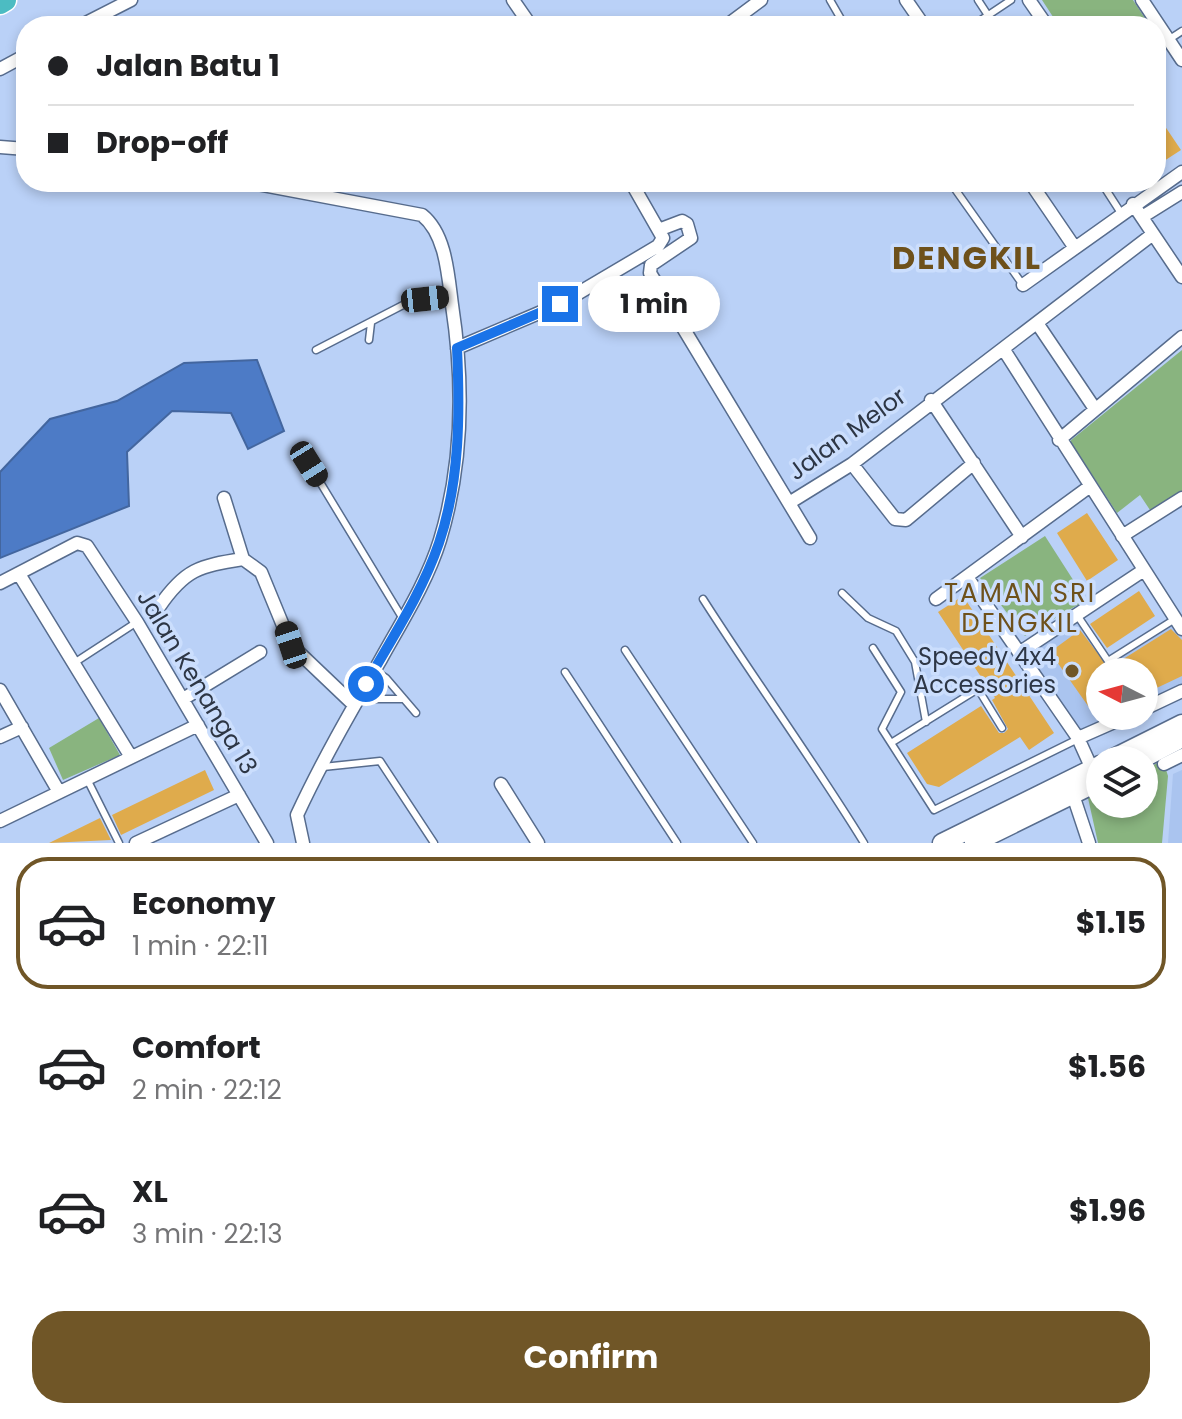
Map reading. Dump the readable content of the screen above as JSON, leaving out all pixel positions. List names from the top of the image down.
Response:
{
  "streets": {
    "street": ["Jalan Melor", "Jalan Kenanga 13"]
  },
  "districts": ["DENGKIL", "TAMAN SRI DENGKIL"],
  "places": ["Speedy 4x4 Accessories"],
  "north": "left",
  "page": {
    "banner": ["Jalan Batu 1", "Drop-off"],
    "bubble": "1 min",
    "list": [
      {
        "name": "Economy",
        "note": "1 min · 22:11",
        "value": "$1.15"
      },
      {
        "name": "Comfort",
        "note": "2 min · 22:12",
        "value": "$1.56"
      },
      {
        "name": "XL",
        "note": "3 min · 22:13",
        "value": "$1.96"
      }
    ],
    "buttons": "Confirm"
  }
}
